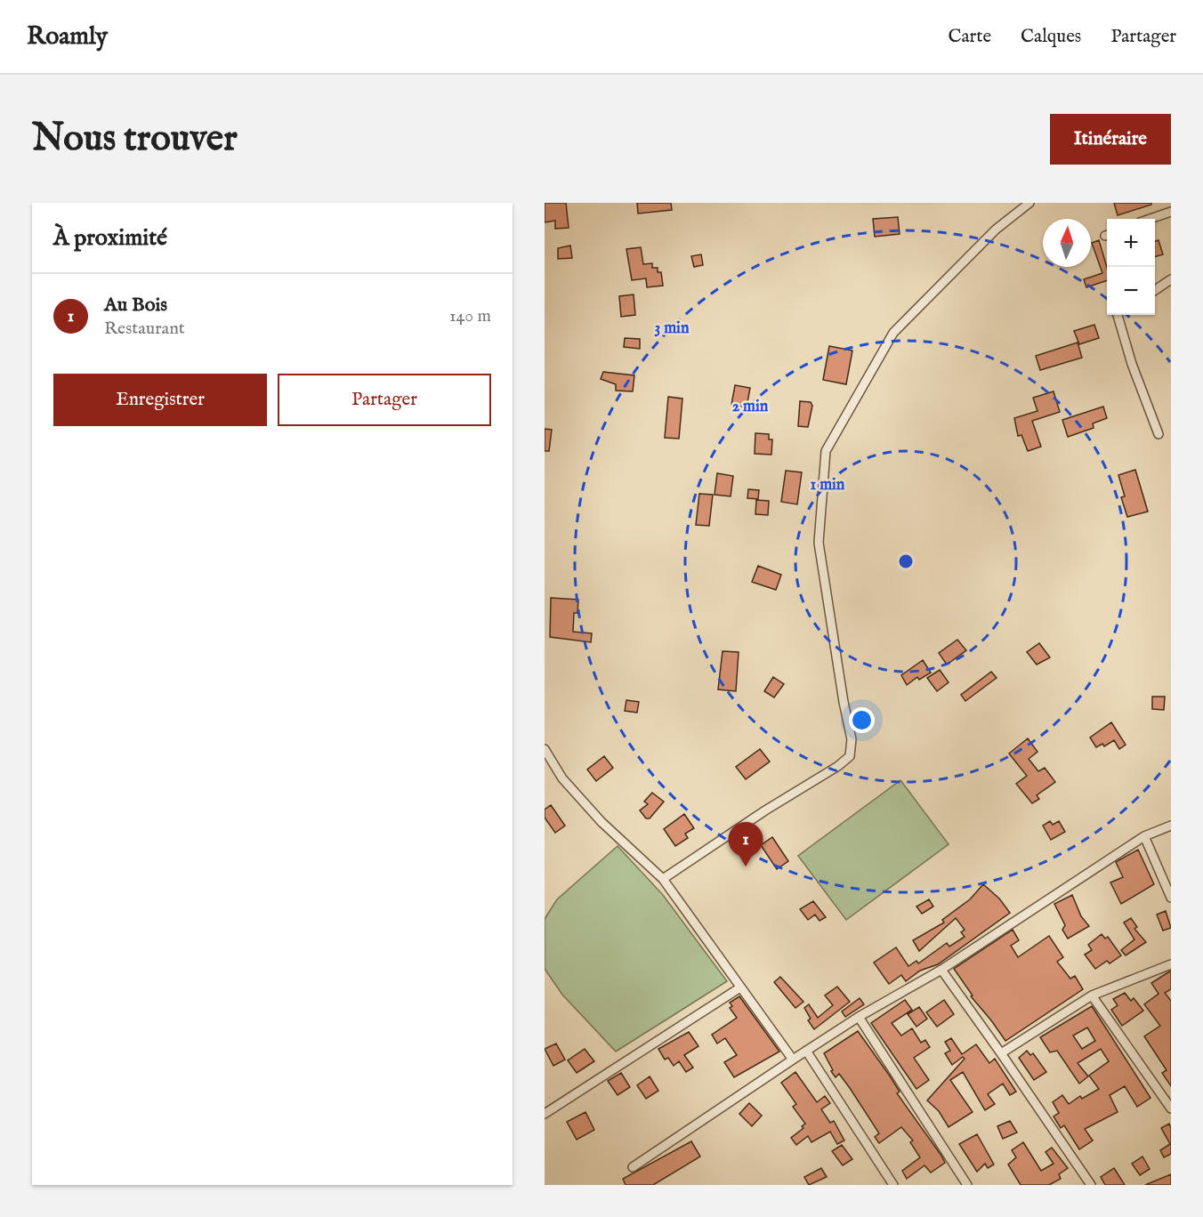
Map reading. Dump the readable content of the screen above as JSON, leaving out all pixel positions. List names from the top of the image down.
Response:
{
  "north": "top",
  "page": {
    "header": "Roamly",
    "nav": ["Carte", "Calques", "Partager"],
    "buttons": [
      "Itinéraire",
      ["Enregistrer", "Partager"]
    ],
    "title": "Nous trouver",
    "heading": "À proximité",
    "map_buttons": ["+", "−"],
    "list": [
      {
        "mark": "1",
        "name": "Au Bois",
        "note": "Restaurant",
        "value": "140 m"
      }
    ],
    "pins": "1"
  },
  "rings": ["3 min", "2 min", "1 min"]
}
